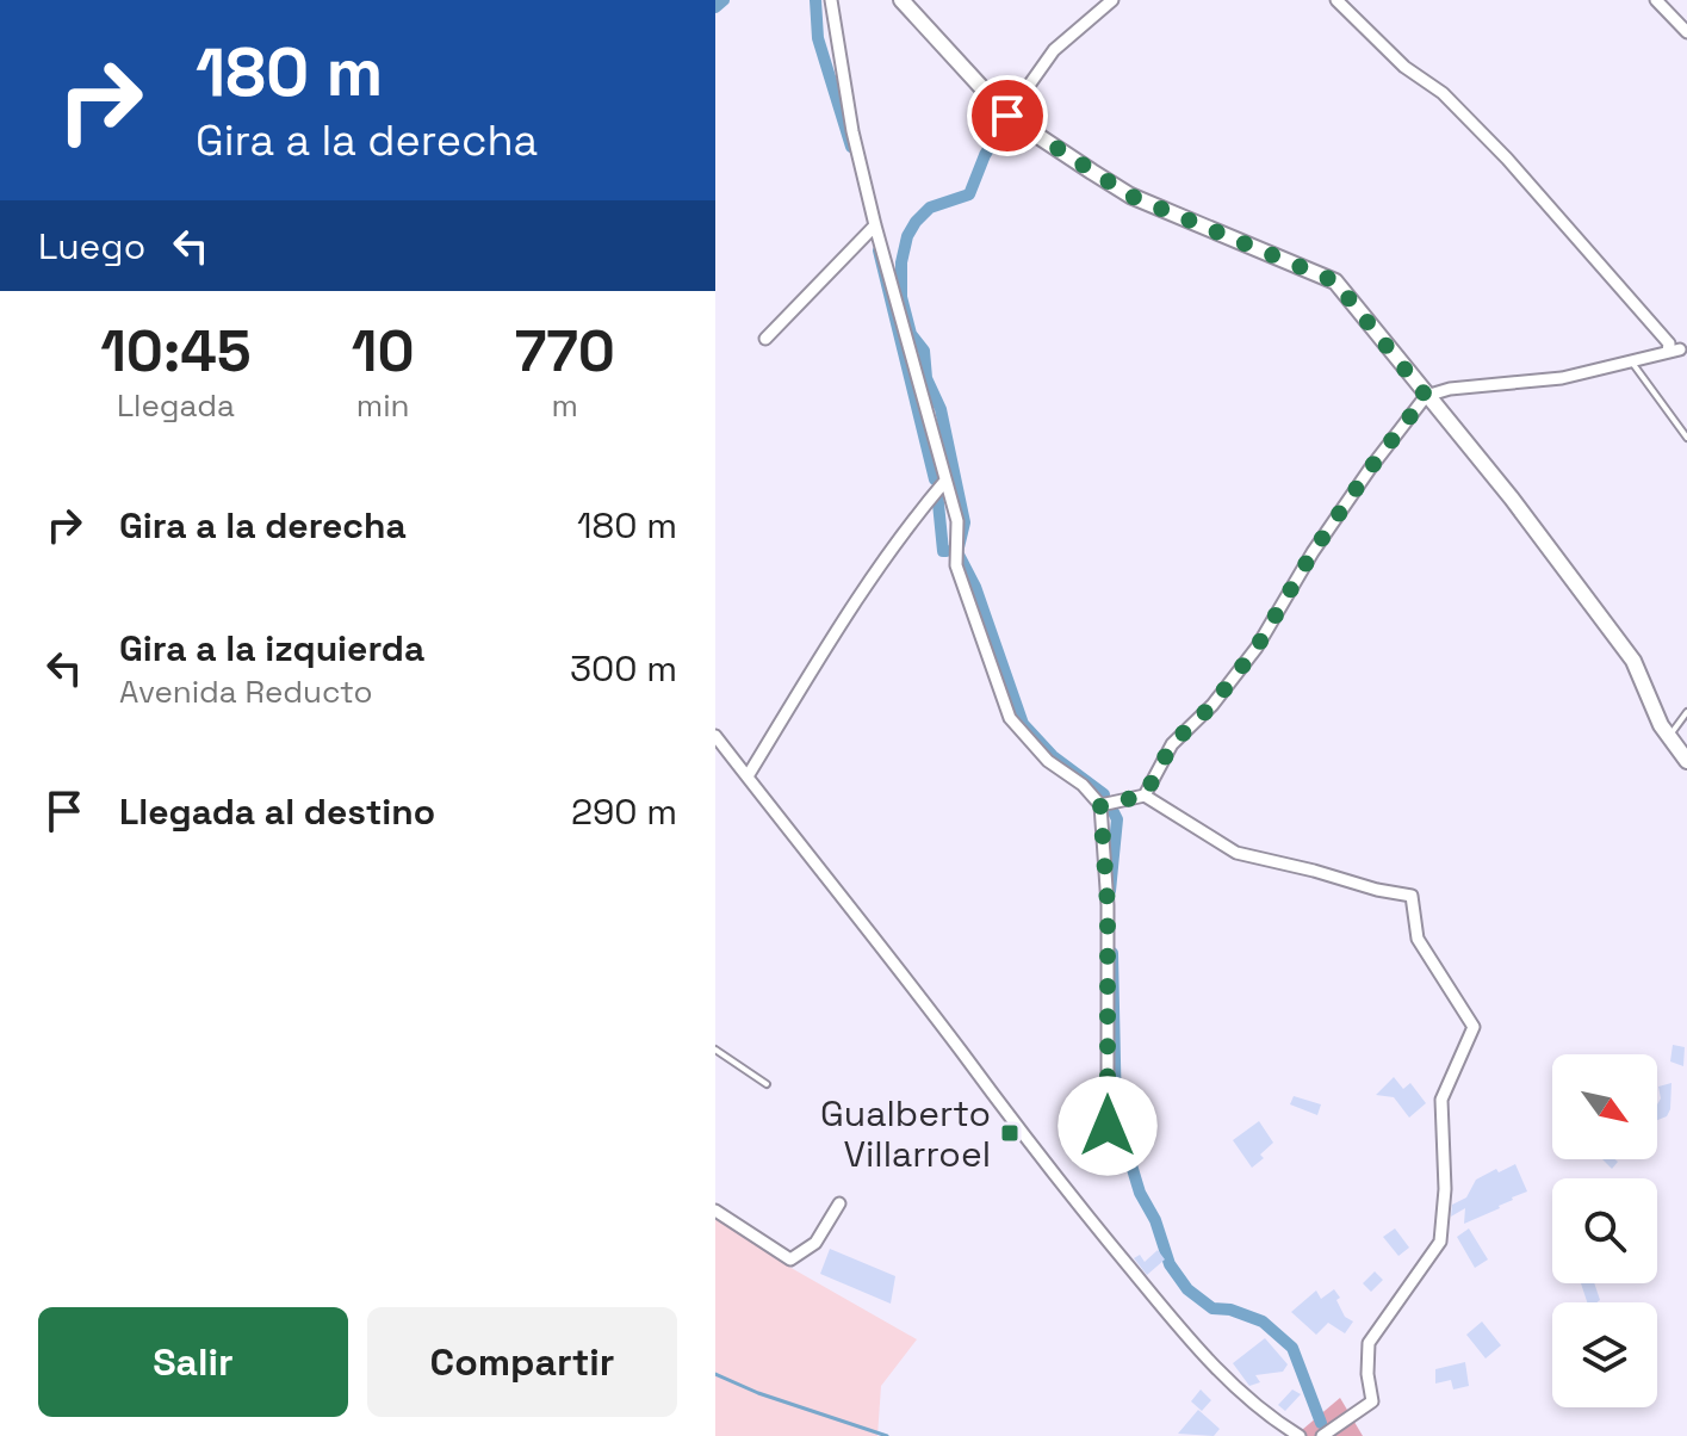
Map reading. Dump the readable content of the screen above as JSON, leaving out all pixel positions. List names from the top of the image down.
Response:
{
  "places": {
    "transit": ["Gualberto Villarroel"]
  },
  "north": "bottom right",
  "page": {
    "turn": ["180 m", "Gira a la derecha"],
    "then": "Luego",
    "eta": [
      "10:45",
      "Llegada",
      "10",
      "min",
      "770",
      "m"
    ],
    "list": [
      {
        "name": "Gira a la derecha",
        "value": "180 m"
      },
      {
        "name": "Gira a la izquierda",
        "note": "Avenida Reducto",
        "value": "300 m"
      },
      {
        "name": "Llegada al destino",
        "value": "290 m"
      }
    ],
    "buttons": ["Salir", "Compartir"]
  }
}
